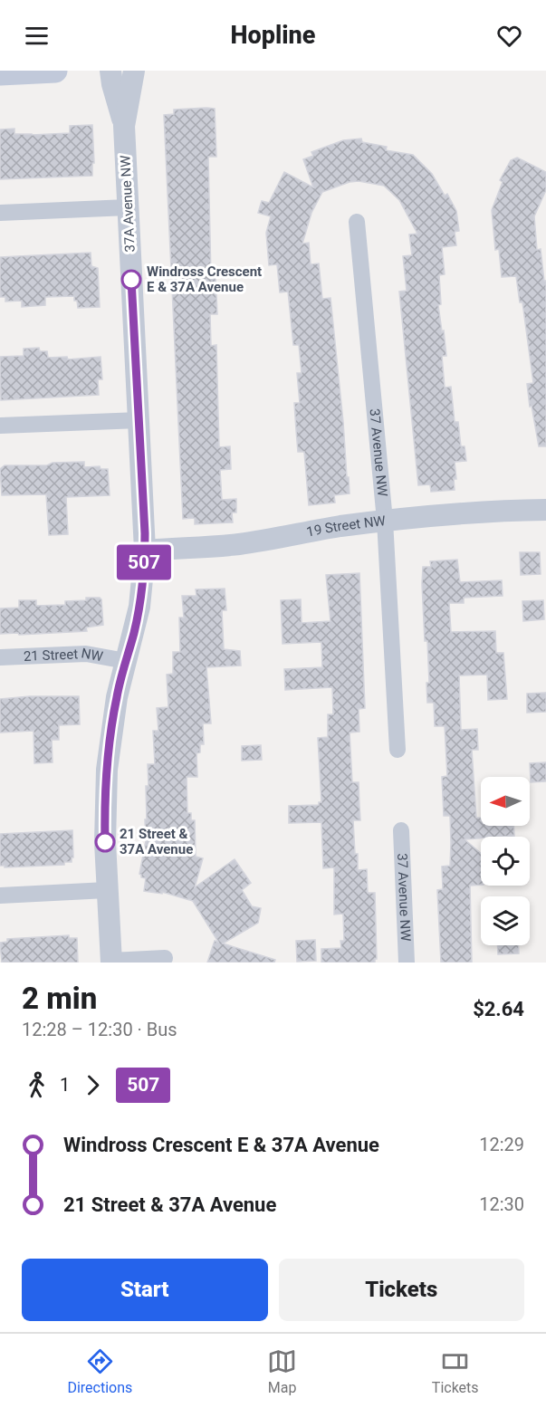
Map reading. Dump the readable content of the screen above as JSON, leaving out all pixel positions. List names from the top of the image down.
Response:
{
  "streets": {
    "street": [
      "37A Avenue NW",
      "37 Avenue NW",
      "19 Street NW",
      "21 Street NW"
    ]
  },
  "crossings": [
    ["37A Avenue NW", "19 Street NW"],
    ["37A Avenue NW", "21 Street NW"],
    ["37 Avenue NW", "19 Street NW"]
  ],
  "places": ["Windross Crescent E & 37A Avenue", "21 Street & 37A Avenue"],
  "lines": ["bus line 507"],
  "north": "left",
  "page": {
    "header": "Hopline",
    "on_map": "507",
    "heading": ["2 min", "12:28 – 12:30 · Bus", "$2.64"],
    "legs": ["1", "507"],
    "list": [
      {
        "name": "Windross Crescent E & 37A Avenue",
        "value": "12:29"
      },
      {
        "name": "21 Street & 37A Avenue",
        "value": "12:30"
      }
    ],
    "buttons": ["Start", "Tickets"],
    "tabs": ["Directions", "Map", "Tickets"]
  }
}
